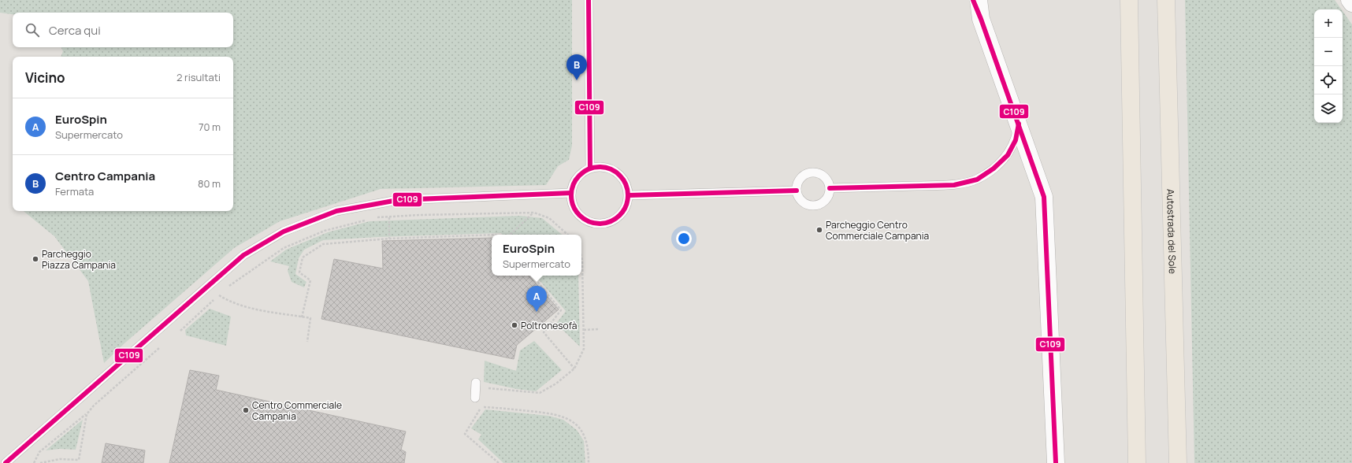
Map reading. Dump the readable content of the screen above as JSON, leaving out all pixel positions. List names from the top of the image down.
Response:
{
  "streets": {
    "highway": ["Autostrada del Sole"]
  },
  "places": [
    "Parcheggio Centro Commerciale Campania",
    "Parcheggio Piazza Campania",
    "Poltronesofà",
    "Centro Commerciale Campania"
  ],
  "lines": ["transit line C109"],
  "page": {
    "map_buttons": ["+", "−"],
    "search": "Cerca qui",
    "pins": ["B", "A"],
    "heading": ["Vicino", "2 risultati"],
    "list": [
      {
        "mark": "A",
        "name": "EuroSpin",
        "note": "Supermercato",
        "value": "70 m"
      },
      {
        "mark": "B",
        "name": "Centro Campania",
        "note": "Fermata",
        "value": "80 m"
      }
    ],
    "popup": ["EuroSpin", "Supermercato"]
  }
}
